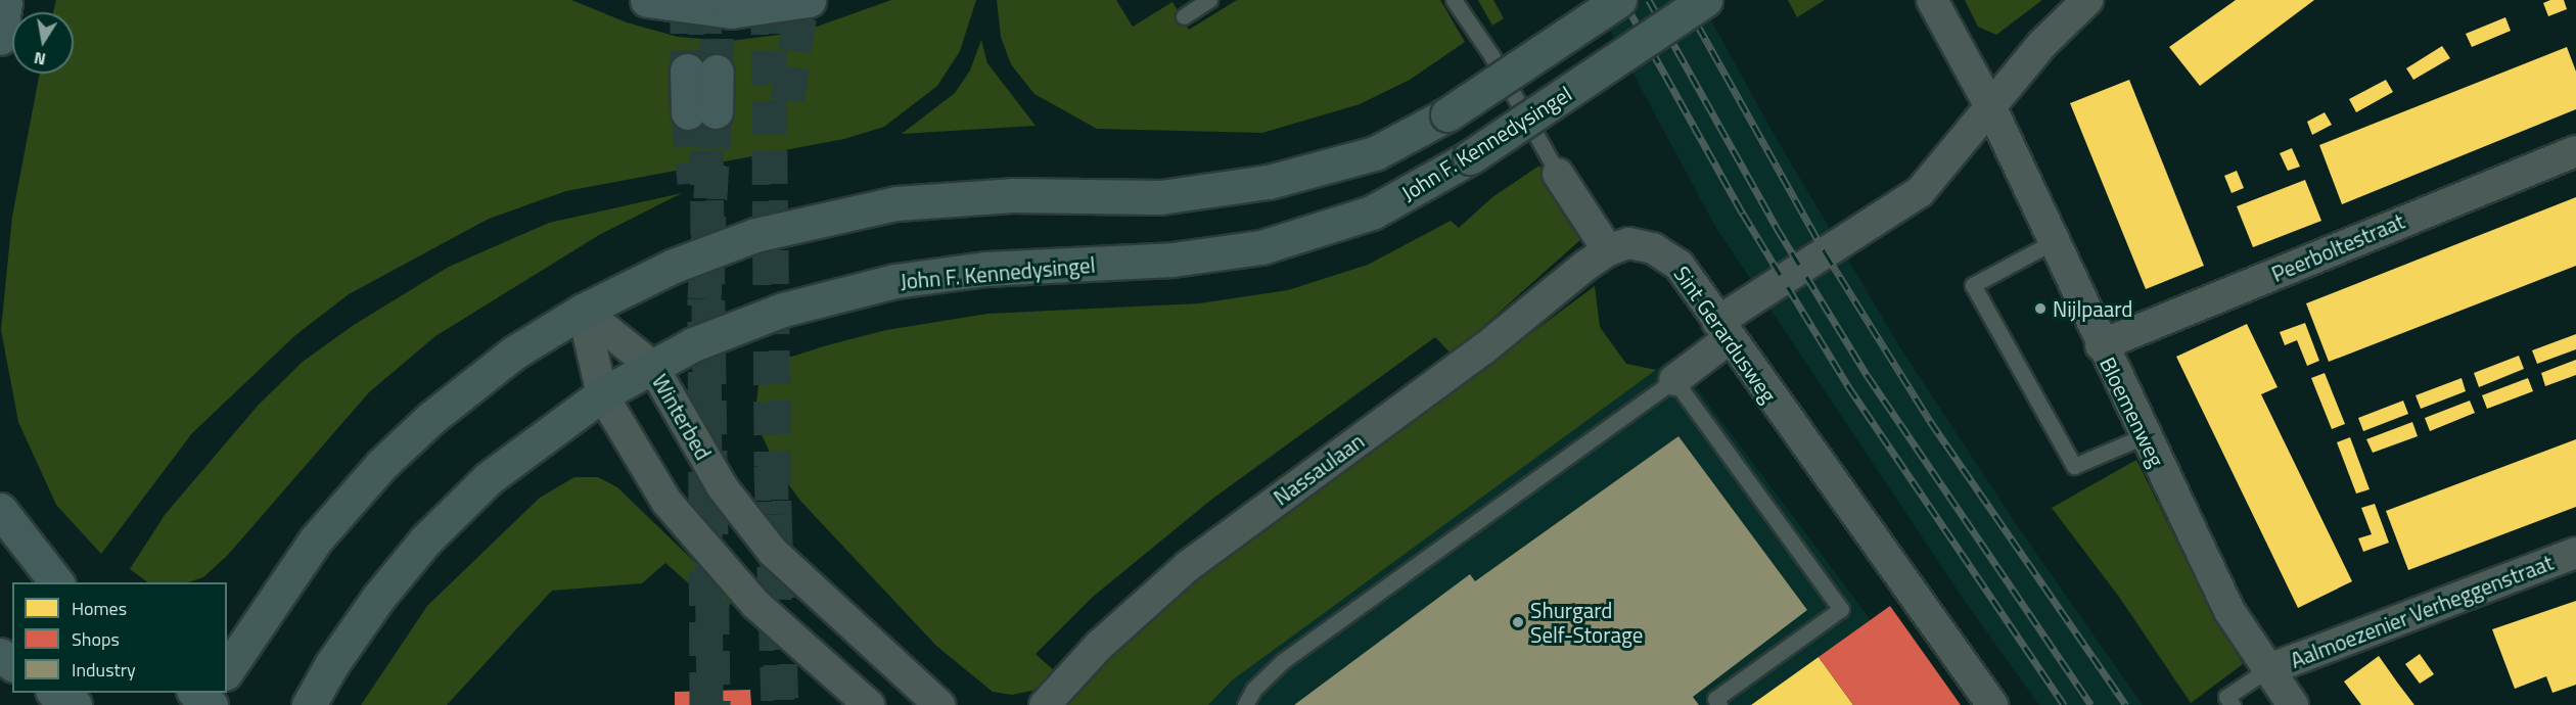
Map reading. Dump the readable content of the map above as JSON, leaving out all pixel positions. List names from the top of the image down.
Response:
{
  "streets": {
    "main road": ["John F. Kennedysingel"],
    "street": [
      "Peerboltestraat",
      "Sint Gerardusweg",
      "Bloemenweg",
      "Winterbed",
      "Nassaulaan",
      "Aalmoezenier Verheggenstraat"
    ]
  },
  "crossings": [
    ["John F. Kennedysingel", "Winterbed"],
    ["Peerboltestraat", "Bloemenweg"],
    ["Sint Gerardusweg", "Nassaulaan"],
    ["Bloemenweg", "Aalmoezenier Verheggenstraat"]
  ],
  "places": ["Nijlpaard", "Shurgard Self-Storage"],
  "legend": ["Homes", "Shops", "Industry"],
  "north": "bottom"
}
